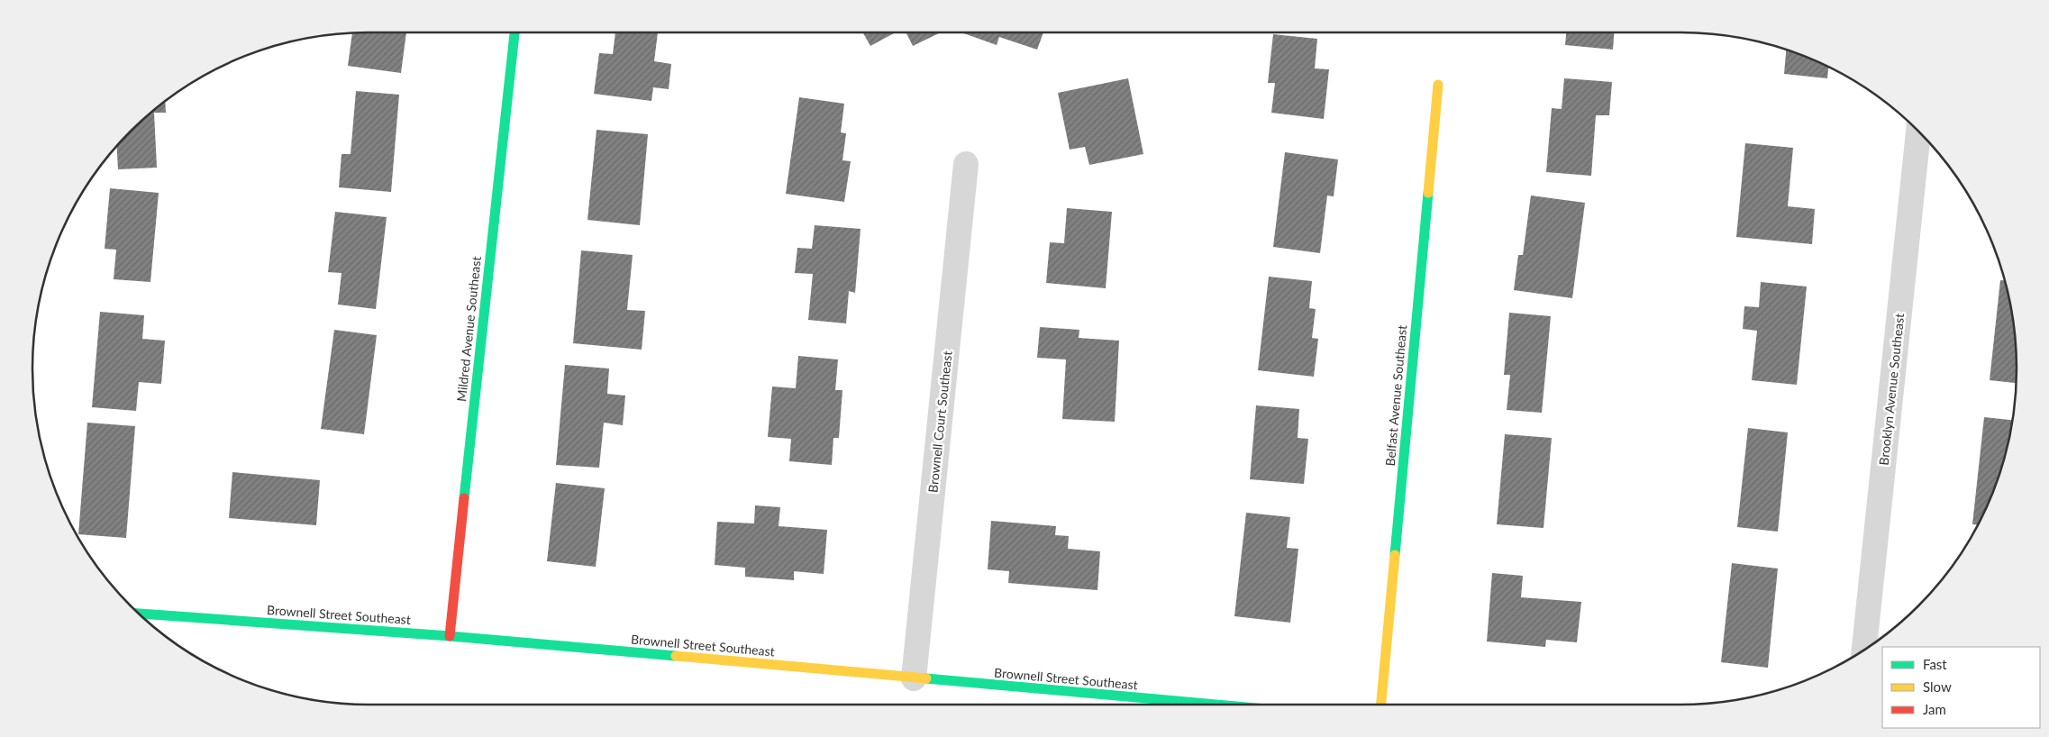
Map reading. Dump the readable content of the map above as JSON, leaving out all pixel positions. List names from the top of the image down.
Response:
{
  "streets": {
    "street": [
      "Mildred Avenue Southeast",
      "Brooklyn Avenue Southeast",
      "Belfast Avenue Southeast",
      "Brownell Court Southeast",
      "Brownell Street Southeast"
    ]
  },
  "crossings": [
    ["Mildred Avenue Southeast", "Brownell Street Southeast"],
    ["Brownell Court Southeast", "Brownell Street Southeast"]
  ],
  "legend": ["Fast", "Slow", "Jam"]
}
